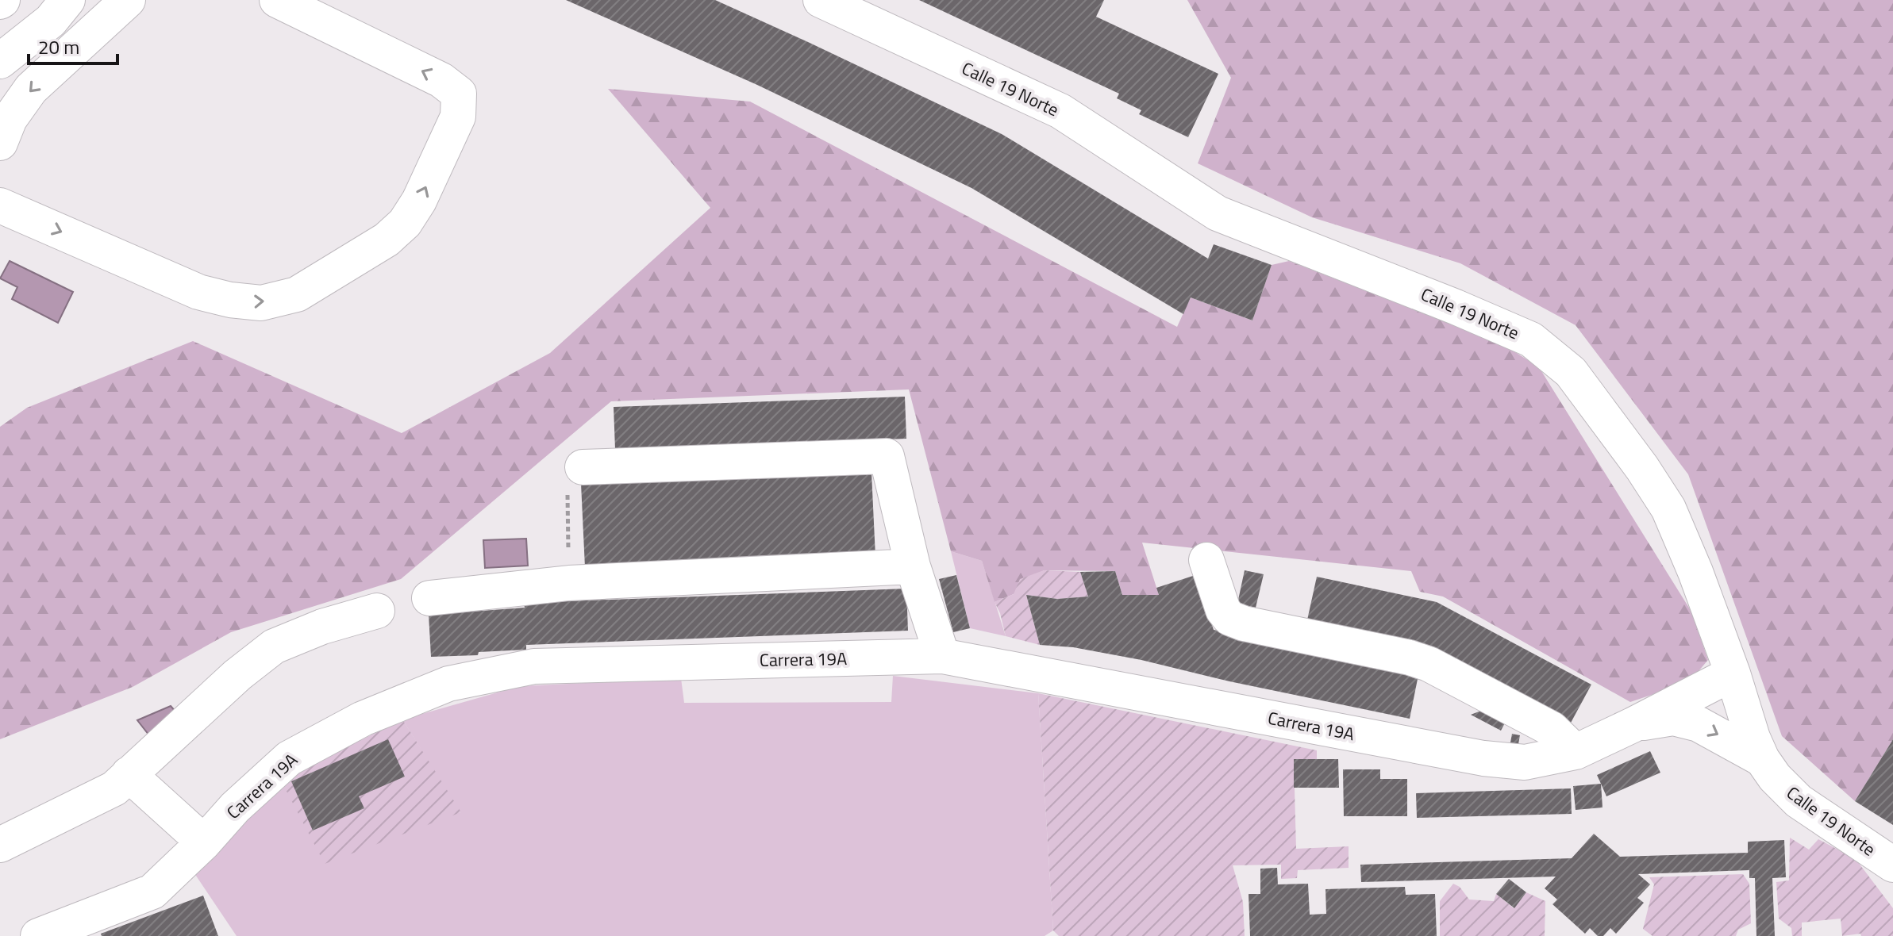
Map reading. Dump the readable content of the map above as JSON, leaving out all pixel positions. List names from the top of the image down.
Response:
{
  "streets": {
    "street": ["Calle 19 Norte", "Carrera 19A"]
  },
  "crossings": [
    ["Calle 19 Norte", "Carrera 19A"]
  ],
  "scale_bar": "20 m"
}
